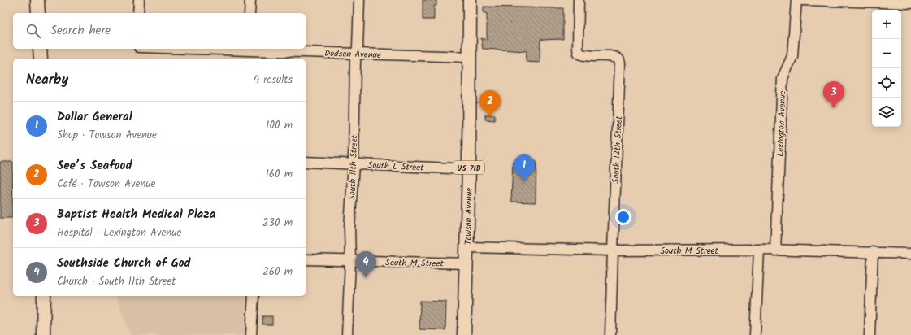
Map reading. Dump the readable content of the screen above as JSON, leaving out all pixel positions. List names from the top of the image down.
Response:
{
  "streets": {
    "main road": ["US 71B", "Towson Avenue"],
    "street": [
      "Dodson Avenue",
      "Lexington Avenue",
      "South 12th Street",
      "South L Street",
      "South 11th Street",
      "South M Street"
    ]
  },
  "crossings": [
    ["Dodson Avenue", "South 11th Street"],
    ["Dodson Avenue", "Towson Avenue"],
    ["Lexington Avenue", "South M Street"],
    ["South 12th Street", "South M Street"],
    ["South L Street", "South 11th Street"],
    ["South L Street", "Towson Avenue"],
    ["South 11th Street", "South M Street"],
    ["Towson Avenue", "South M Street"]
  ],
  "page": {
    "map_buttons": ["+", "−"],
    "search": "Search here",
    "heading": ["Nearby", "4 results"],
    "pins": [
      "3",
      "2",
      "1",
      "4"
    ],
    "list": [
      {
        "mark": "1",
        "name": "Dollar General",
        "note": "Shop · Towson Avenue",
        "value": "100 m"
      },
      {
        "mark": "2",
        "name": "See’s Seafood",
        "note": "Café · Towson Avenue",
        "value": "160 m"
      },
      {
        "mark": "3",
        "name": "Baptist Health Medical Plaza",
        "note": "Hospital · Lexington Avenue",
        "value": "230 m"
      },
      {
        "mark": "4",
        "name": "Southside Church of God",
        "note": "Church · South 11th Street",
        "value": "260 m"
      }
    ]
  }
}
